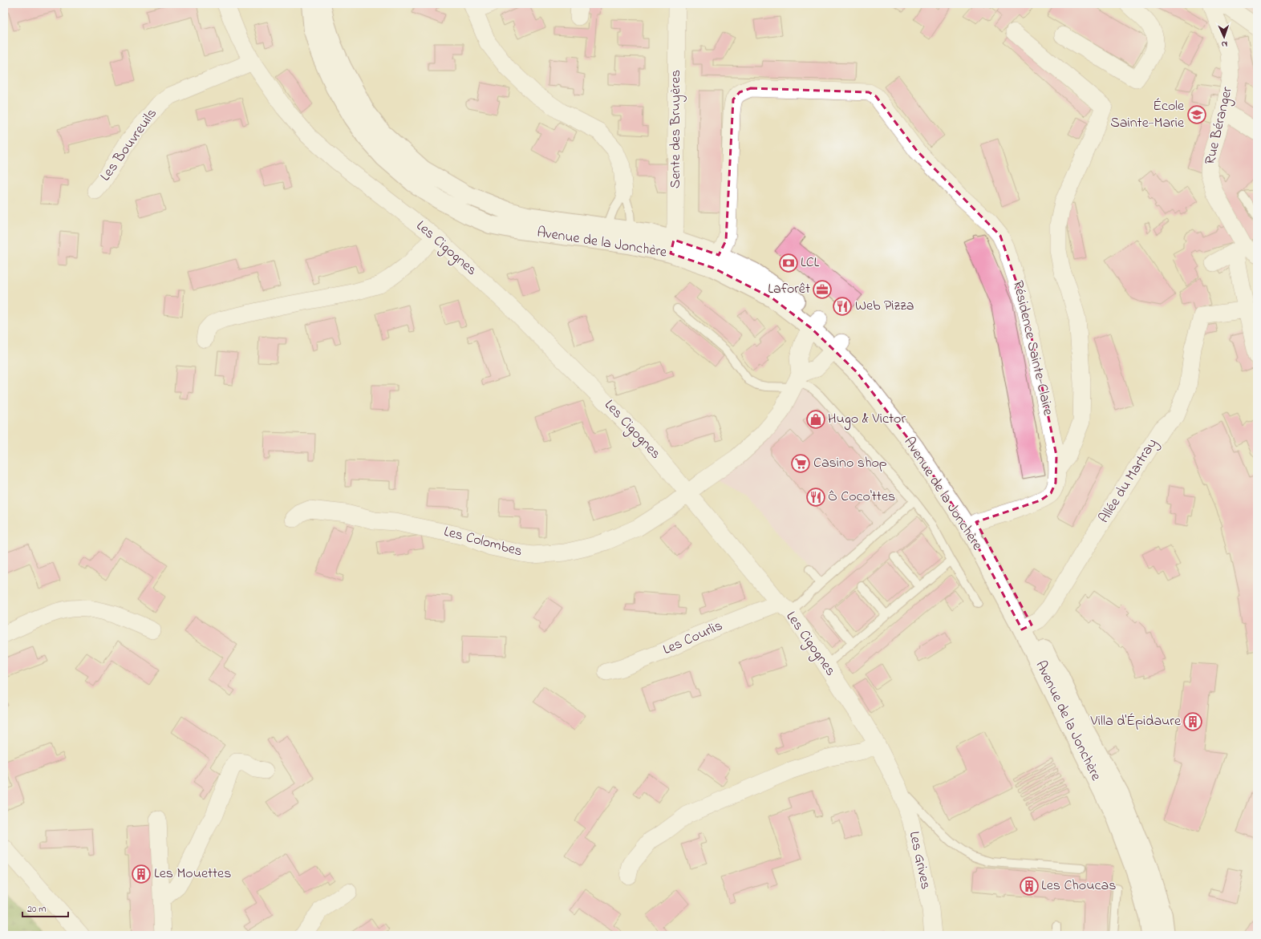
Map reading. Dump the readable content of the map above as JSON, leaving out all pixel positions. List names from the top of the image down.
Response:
{
  "streets": {
    "street": [
      "Rue Béranger",
      "Sente des Bruyères",
      "Les Bouvreuils",
      "Avenue de la Jonchère",
      "Les Cigognes",
      "Résidence Sainte-Claire",
      "Allée du Martray",
      "Les Colombes",
      "Les Courlis",
      "Les Grives"
    ]
  },
  "crossings": [
    ["Sente des Bruyères", "Avenue de la Jonchère"],
    ["Les Bouvreuils", "Les Cigognes"],
    ["Avenue de la Jonchère", "Résidence Sainte-Claire"],
    ["Avenue de la Jonchère", "Allée du Martray"],
    ["Les Cigognes", "Les Colombes"],
    ["Les Cigognes", "Les Courlis"],
    ["Les Cigognes", "Les Grives"]
  ],
  "places": {
    "school or university": ["École Sainte-Marie"],
    "bank": ["LCL"],
    "office": ["Laforêt"],
    "restaurant": ["Web Pizza", "Ô Coco'ttes"],
    "shop": ["Hugo & Victor"],
    "supermarket": ["Casino shop"],
    "building": ["Villa d'Épidaure", "Les Mouettes", "Les Choucas"]
  },
  "scale_bar": "20 m",
  "north": "bottom"
}
